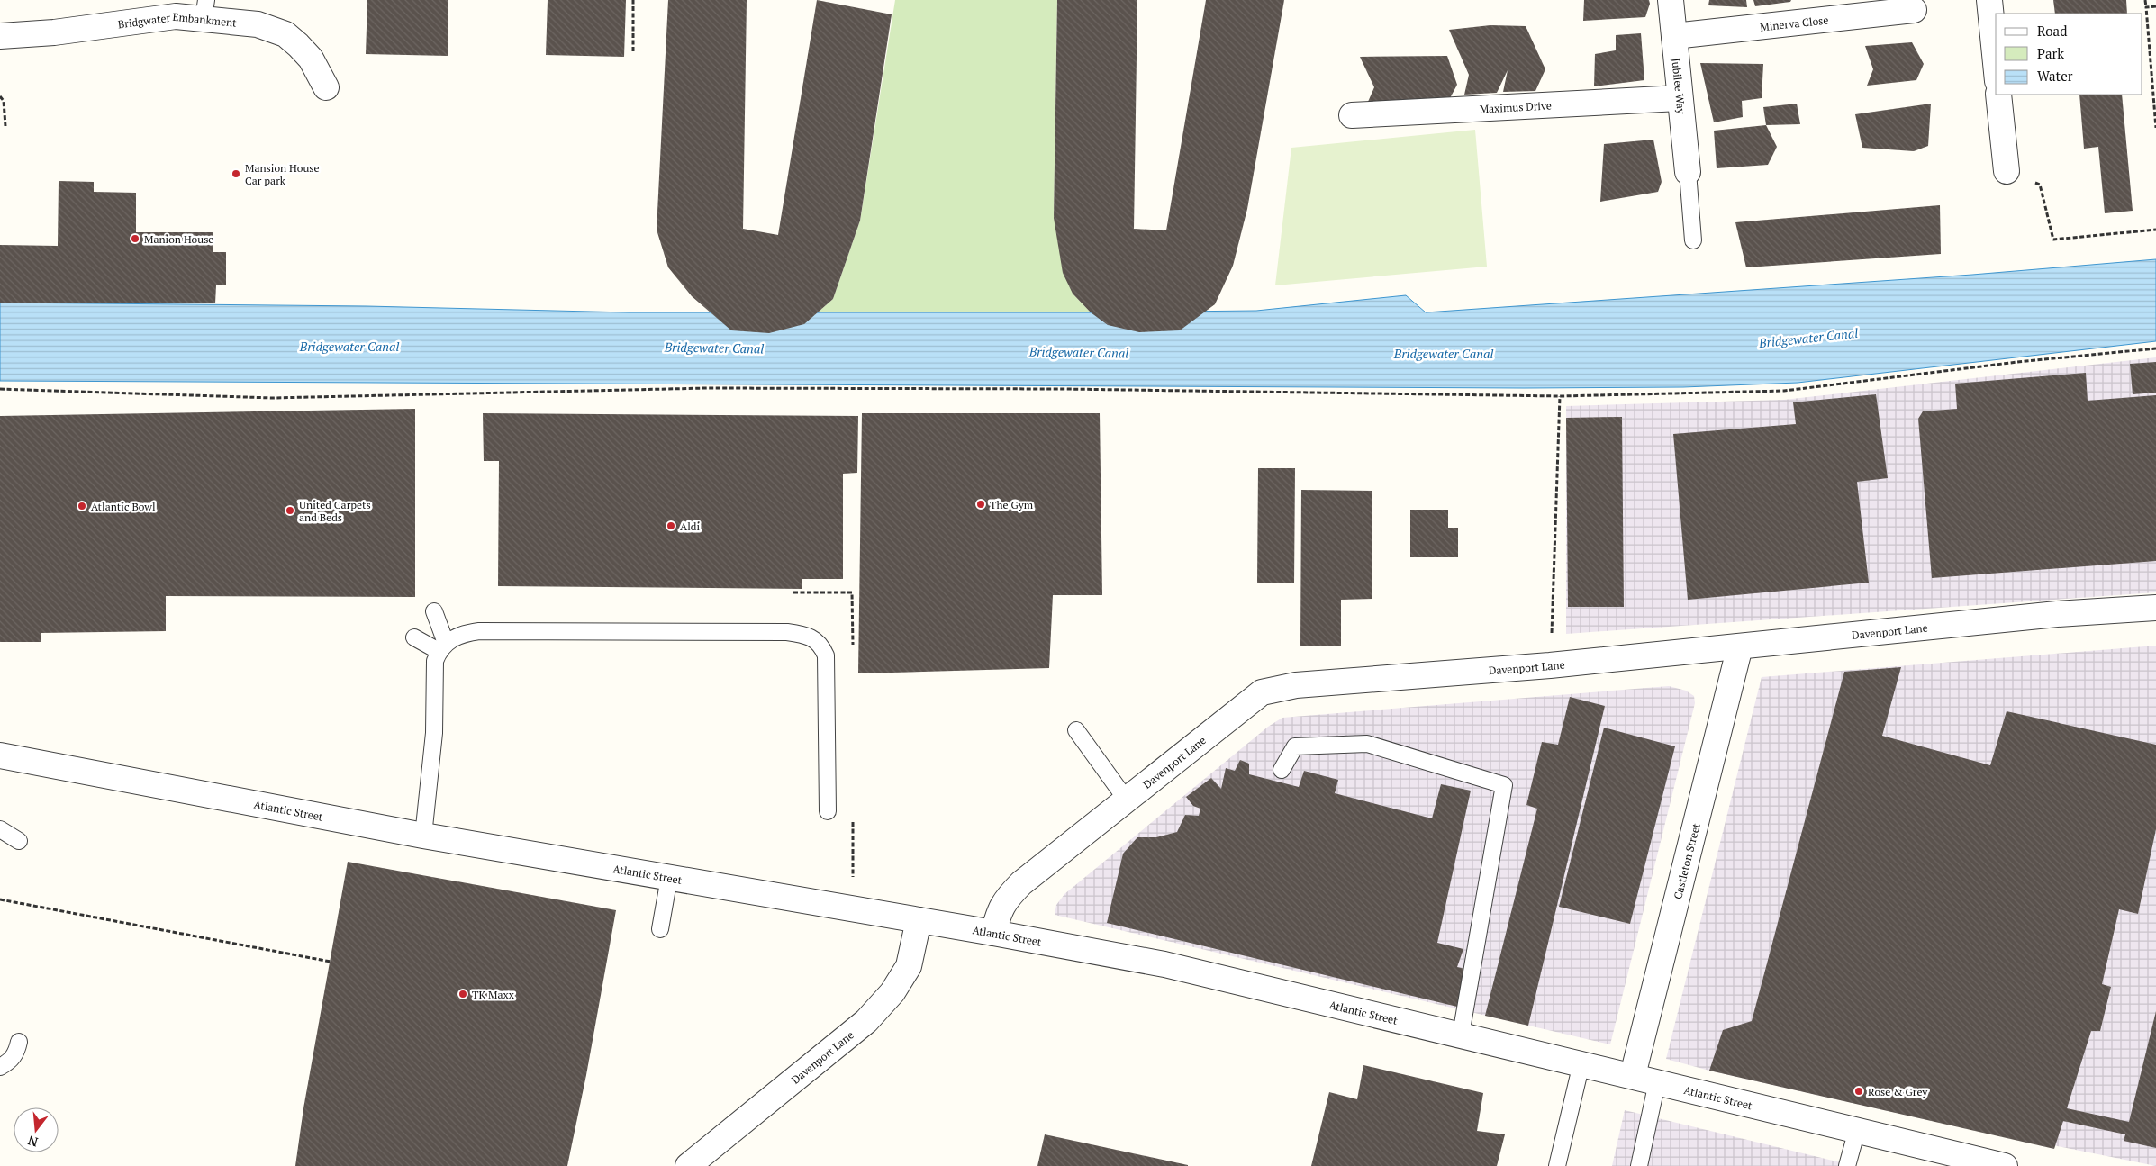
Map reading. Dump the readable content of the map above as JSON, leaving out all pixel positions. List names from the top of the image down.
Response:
{
  "streets": {
    "street": [
      "Bridgwater Embankment",
      "Minerva Close",
      "Jubilee Way",
      "Maximus Drive",
      "Davenport Lane",
      "Atlantic Street",
      "Castleton Street"
    ]
  },
  "crossings": [
    ["Minerva Close", "Jubilee Way"],
    ["Jubilee Way", "Maximus Drive"],
    ["Davenport Lane", "Atlantic Street"],
    ["Davenport Lane", "Castleton Street"],
    ["Atlantic Street", "Castleton Street"]
  ],
  "water": ["Bridgewater Canal"],
  "places": [
    "Mansion House Car park",
    "Manion House",
    "The Gym",
    "Atlantic Bowl",
    "United Carpets and Beds",
    "Aldi",
    "TK Maxx",
    "Rose & Grey"
  ],
  "legend": ["Road", "Park", "Water"],
  "north": "bottom"
}
